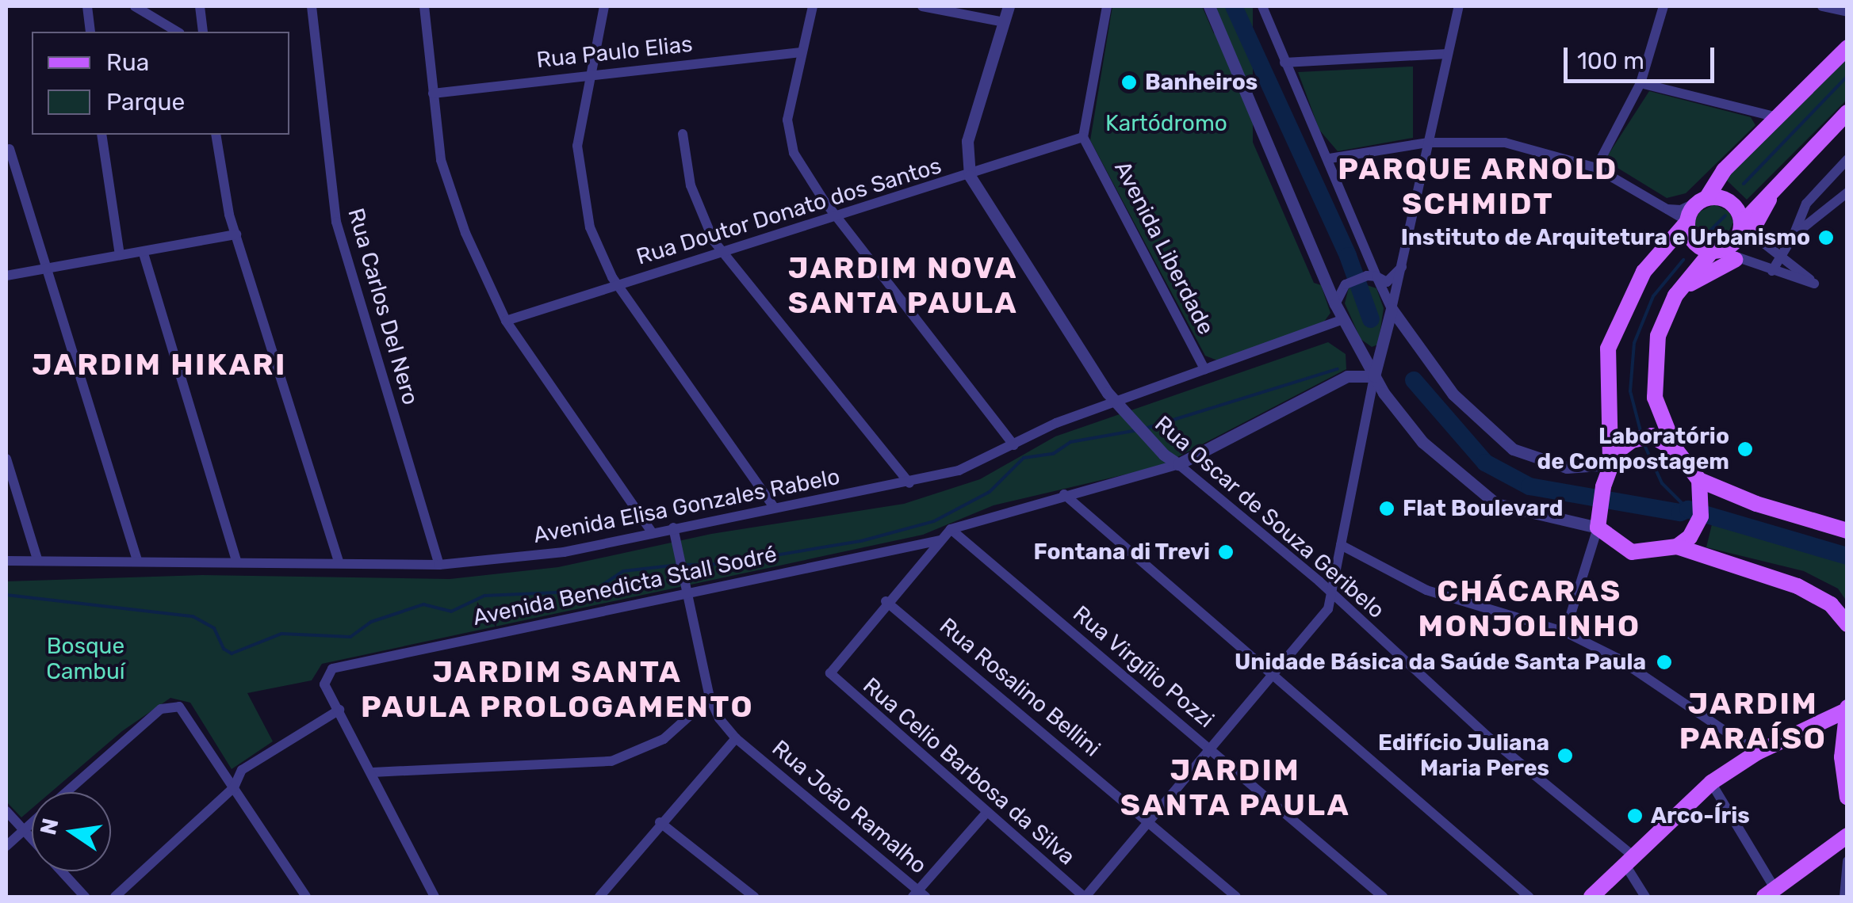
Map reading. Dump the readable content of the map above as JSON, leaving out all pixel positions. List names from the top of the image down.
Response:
{
  "streets": {
    "street": [
      "Rua Paulo Elias",
      "Rua Doutor Donato dos Santos",
      "Avenida Liberdade",
      "Rua Carlos Del Nero",
      "Avenida Elisa Gonzales Rabelo",
      "Rua Oscar de Souza Geribelo",
      "Avenida Benedicta Stall Sodré",
      "Rua Virgílio Pozzi",
      "Rua Rosalino Bellini",
      "Rua Celio Barbosa da Silva",
      "Rua João Ramalho"
    ]
  },
  "crossings": [
    ["Rua Doutor Donato dos Santos", "Avenida Liberdade"],
    ["Rua Doutor Donato dos Santos", "Rua Oscar de Souza Geribelo"],
    ["Avenida Liberdade", "Avenida Elisa Gonzales Rabelo"],
    ["Rua Carlos Del Nero", "Avenida Elisa Gonzales Rabelo"],
    ["Avenida Elisa Gonzales Rabelo", "Rua Oscar de Souza Geribelo"],
    ["Avenida Elisa Gonzales Rabelo", "Rua João Ramalho"],
    ["Avenida Benedicta Stall Sodré", "Rua João Ramalho"],
    ["Rua Rosalino Bellini", "Rua Celio Barbosa da Silva"]
  ],
  "districts": [
    "PARQUE ARNOLD SCHMIDT",
    "JARDIM NOVA SANTA PAULA",
    "JARDIM HIKARI",
    "CHÁCARAS MONJOLINHO",
    "JARDIM SANTA PAULA PROLOGAMENTO",
    "JARDIM PARAÍSO",
    "JARDIM SANTA PAULA"
  ],
  "parks": ["Kartódromo", "Bosque Cambuí"],
  "places": [
    "Banheiros",
    "Instituto de Arquitetura e Urbanismo",
    "Laboratório de Compostagem",
    "Flat Boulevard",
    "Fontana di Trevi",
    "Unidade Básica da Saúde Santa Paula",
    "Edifício Juliana Maria Peres",
    "Arco-Íris"
  ],
  "legend": ["Rua", "Parque"],
  "scale_bar": "100 m",
  "north": "left"
}
